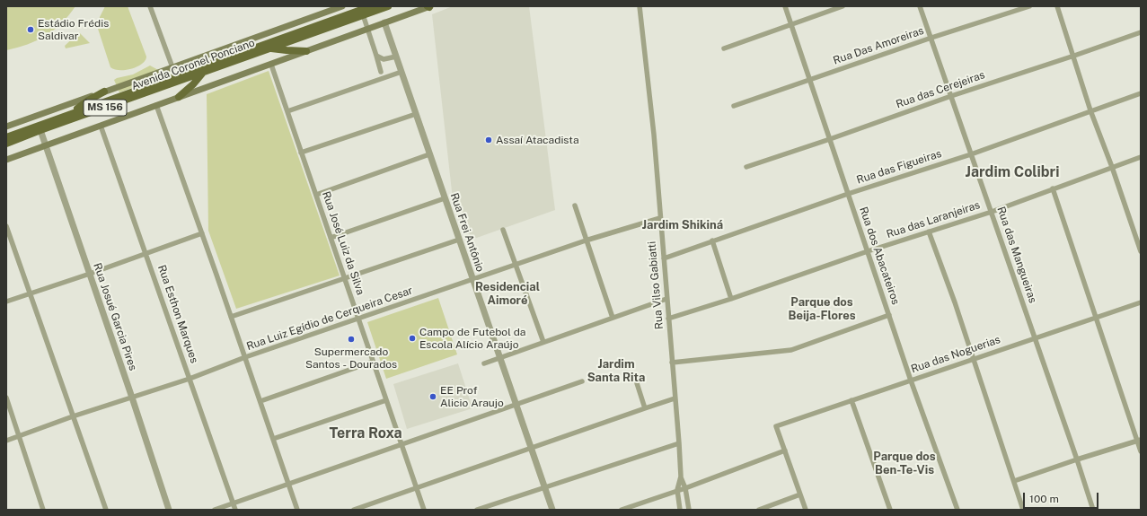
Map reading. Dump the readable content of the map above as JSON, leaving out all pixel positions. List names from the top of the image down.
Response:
{
  "streets": {
    "main road": ["Avenida Coronel Ponciano", "MS 156"],
    "street": [
      "Rua Das Amoreiras",
      "Rua das Cerejeiras",
      "Rua das Figueiras",
      "Rua das Laranjeiras",
      "Rua Frei Antônio",
      "Rua José Luiz da Silva",
      "Rua das Mangueiras",
      "Rua dos Abacateiros",
      "Rua Vilso Gabiatti",
      "Rua Esthon Marques",
      "Rua Josué Garcia Pires",
      "Rua Luiz Egídio de Cerqueira Cesar",
      "Rua das Noguerias"
    ]
  },
  "crossings": [
    ["Rua Das Amoreiras", "Rua das Mangueiras"],
    ["Rua Das Amoreiras", "Rua dos Abacateiros"],
    ["Avenida Coronel Ponciano", "Rua Josué Garcia Pires"],
    ["Rua das Cerejeiras", "Rua das Mangueiras"],
    ["Rua das Cerejeiras", "Rua dos Abacateiros"],
    ["Rua das Figueiras", "Rua das Mangueiras"],
    ["Rua das Figueiras", "Rua dos Abacateiros"],
    ["Rua das Figueiras", "Rua Vilso Gabiatti"],
    ["Rua das Laranjeiras", "Rua das Mangueiras"],
    ["Rua das Laranjeiras", "Rua dos Abacateiros"],
    ["Rua das Laranjeiras", "Rua Vilso Gabiatti"],
    ["Rua Frei Antônio", "Rua Luiz Egídio de Cerqueira Cesar"],
    ["Rua José Luiz da Silva", "Rua Luiz Egídio de Cerqueira Cesar"],
    ["Rua das Mangueiras", "Rua das Noguerias"],
    ["Rua dos Abacateiros", "Rua das Noguerias"],
    ["Rua Vilso Gabiatti", "Rua Luiz Egídio de Cerqueira Cesar"],
    ["Rua Esthon Marques", "Rua Luiz Egídio de Cerqueira Cesar"],
    ["Rua Josué Garcia Pires", "Rua Luiz Egídio de Cerqueira Cesar"]
  ],
  "districts": [
    "Jardim Colibri",
    "Jardim Shikiná",
    "Residencial Aimoré",
    "Parque dos Beija-Flores",
    "Jardim Santa Rita",
    "Terra Roxa",
    "Parque dos Ben-Te-Vis"
  ],
  "places": [
    "Estádio Frédis Saldivar",
    "Assaí Atacadista",
    "Campo de Futebol da Escola Alício Araújo",
    "Supermercado Santos - Dourados",
    "EE Prof Alicio Araujo"
  ],
  "scale_bar": "100 m"
}
